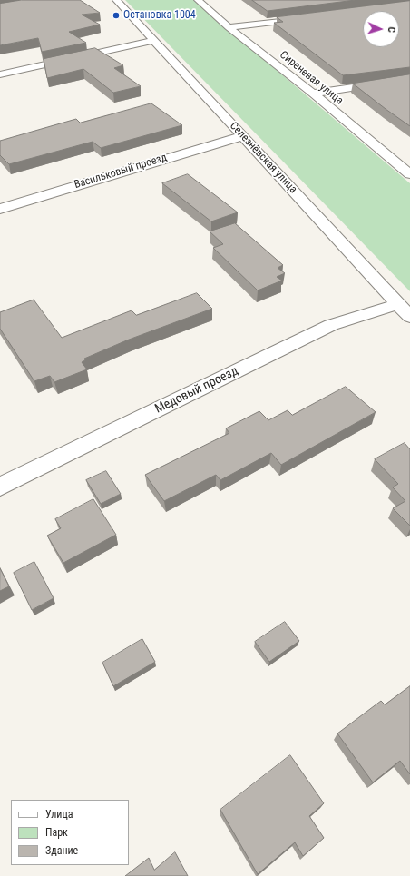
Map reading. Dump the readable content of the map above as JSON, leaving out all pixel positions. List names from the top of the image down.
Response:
{
  "streets": {
    "street": [
      "Сиреневая улица",
      "Селезнёвская улица",
      "Васильковый проезд",
      "Медовый проезд"
    ]
  },
  "crossings": [
    ["Селезнёвская улица", "Васильковый проезд"],
    ["Селезнёвская улица", "Медовый проезд"]
  ],
  "places": ["Остановка 1004"],
  "legend": ["Улица", "Парк", "Здание"],
  "north": "right"
}
